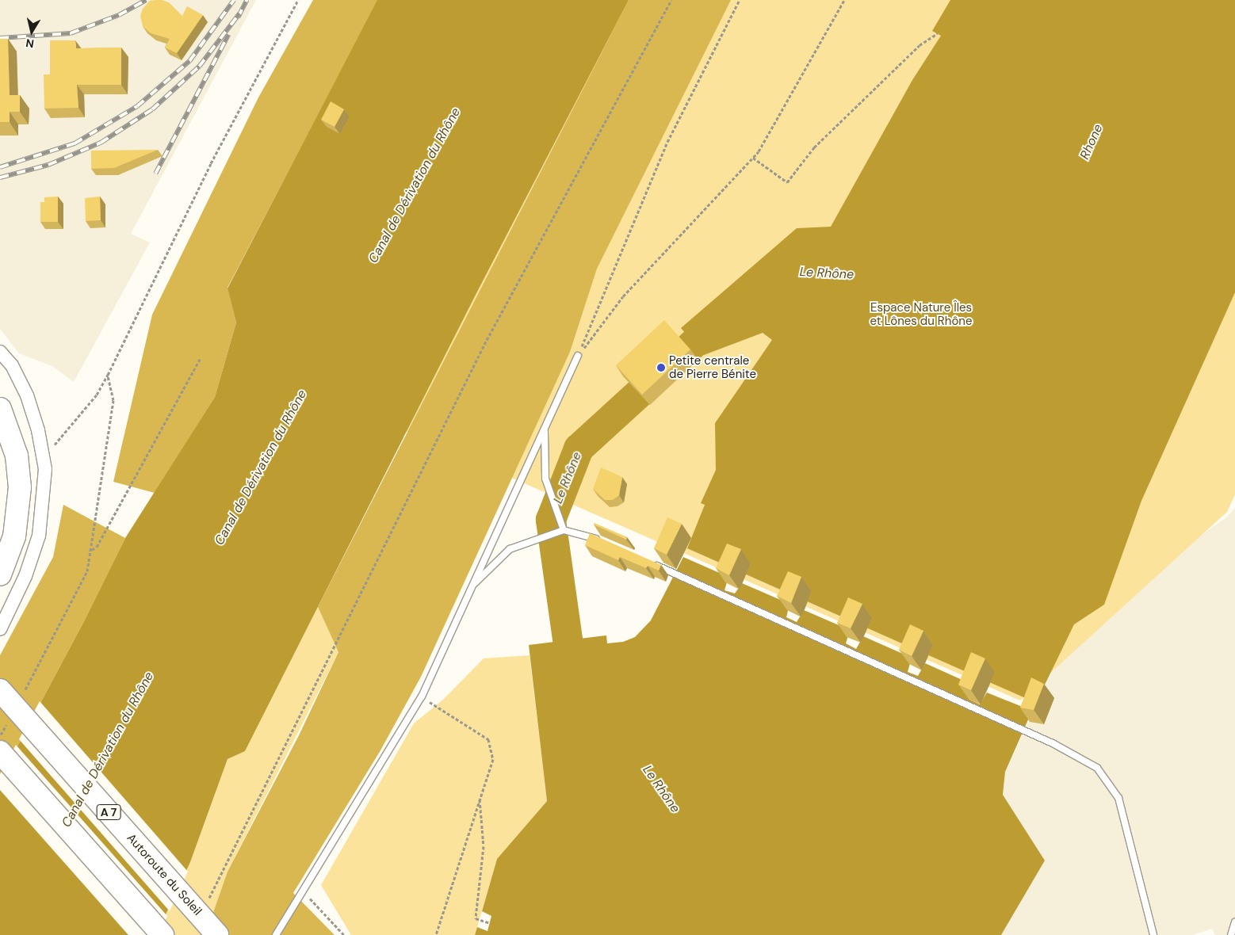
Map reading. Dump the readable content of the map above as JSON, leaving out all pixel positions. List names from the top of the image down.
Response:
{
  "streets": {
    "highway": ["A 7", "Autoroute du Soleil"]
  },
  "water": ["Rhone", "Canal de Dérivation du Rhône", "Le Rhône"],
  "parks": ["Espace Nature Îles et Lônes du Rhône"],
  "places": ["Petite centrale de Pierre Bénite"],
  "north": "bottom"
}
